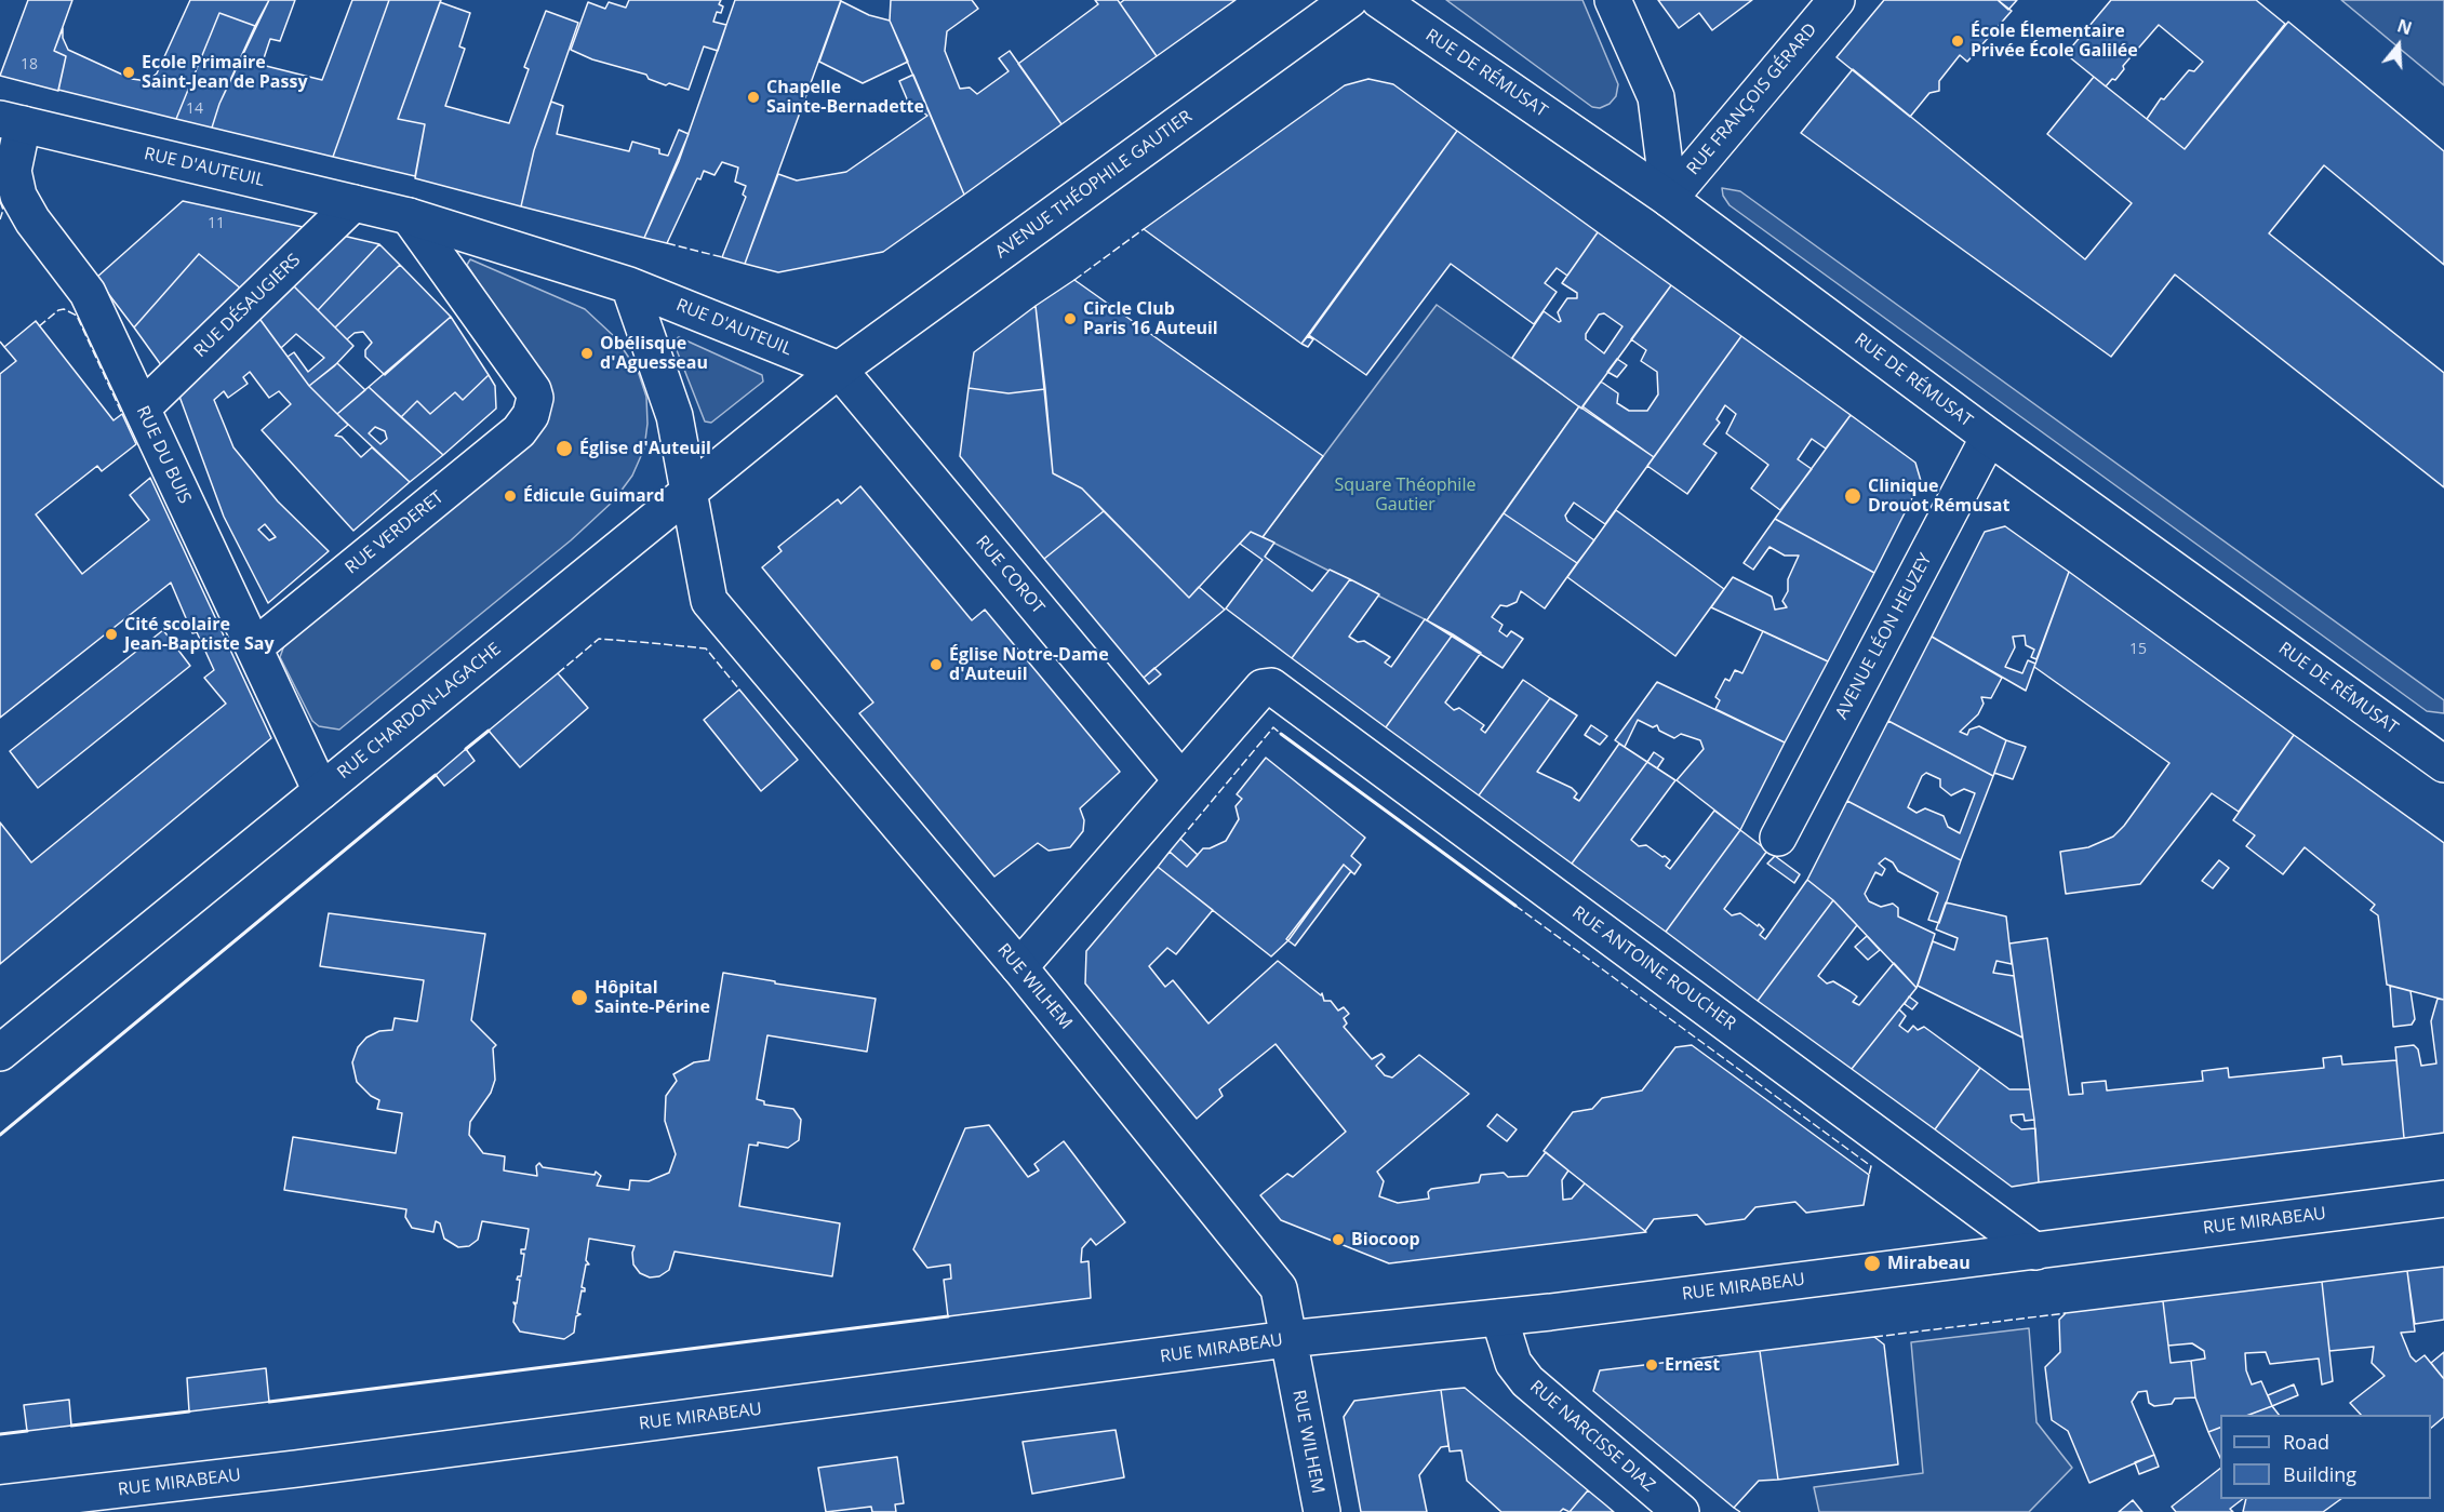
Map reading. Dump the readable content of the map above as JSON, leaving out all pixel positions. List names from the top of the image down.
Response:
{
  "streets": {
    "street": [
      "RUE DE RÉMUSAT",
      "RUE FRANÇOIS GÉRARD",
      "RUE D'AUTEUIL",
      "AVENUE THÉOPHILE GAUTIER",
      "RUE DÉSAUGIERS",
      "RUE DU BUIS",
      "RUE VERDERET",
      "RUE COROT",
      "AVENUE LÉON HEUZEY",
      "RUE CHARDON-LAGACHE",
      "RUE ANTOINE ROUCHER",
      "RUE WILHEM",
      "RUE MIRABEAU",
      "RUE NARCISSE DIAZ"
    ]
  },
  "crossings": [
    ["RUE DE RÉMUSAT", "RUE FRANÇOIS GÉRARD"],
    ["RUE DE RÉMUSAT", "AVENUE LÉON HEUZEY"],
    ["RUE D'AUTEUIL", "AVENUE THÉOPHILE GAUTIER"],
    ["RUE D'AUTEUIL", "RUE DÉSAUGIERS"],
    ["RUE D'AUTEUIL", "RUE DU BUIS"],
    ["RUE D'AUTEUIL", "RUE VERDERET"],
    ["RUE D'AUTEUIL", "RUE COROT"],
    ["RUE D'AUTEUIL", "RUE CHARDON-LAGACHE"],
    ["AVENUE THÉOPHILE GAUTIER", "RUE COROT"],
    ["AVENUE THÉOPHILE GAUTIER", "RUE CHARDON-LAGACHE"],
    ["RUE DÉSAUGIERS", "RUE DU BUIS"],
    ["RUE DU BUIS", "RUE VERDERET"],
    ["RUE DU BUIS", "RUE CHARDON-LAGACHE"],
    ["RUE COROT", "RUE CHARDON-LAGACHE"],
    ["RUE COROT", "RUE ANTOINE ROUCHER"],
    ["RUE CHARDON-LAGACHE", "RUE WILHEM"],
    ["RUE ANTOINE ROUCHER", "RUE MIRABEAU"],
    ["RUE WILHEM", "RUE MIRABEAU"],
    ["RUE MIRABEAU", "RUE NARCISSE DIAZ"]
  ],
  "parks": ["Square Théophile Gautier"],
  "places": [
    "École Élementaire Privée École Galilée",
    "Ecole Primaire Saint-Jean de Passy",
    "Chapelle Sainte-Bernadette",
    "Circle Club Paris 16 Auteuil",
    "Obélisque d'Aguesseau",
    "Église d'Auteuil",
    "Édicule Guimard",
    "Clinique Drouot Rémusat",
    "Cité scolaire Jean-Baptiste Say",
    "Église Notre-Dame d'Auteuil",
    "Hôpital Sainte-Périne",
    "Biocoop",
    "Mirabeau",
    "Ernest"
  ],
  "house_numbers": [
    "18",
    "14",
    "11",
    "15"
  ],
  "legend": ["Road", "Building"],
  "north": "top"
}
